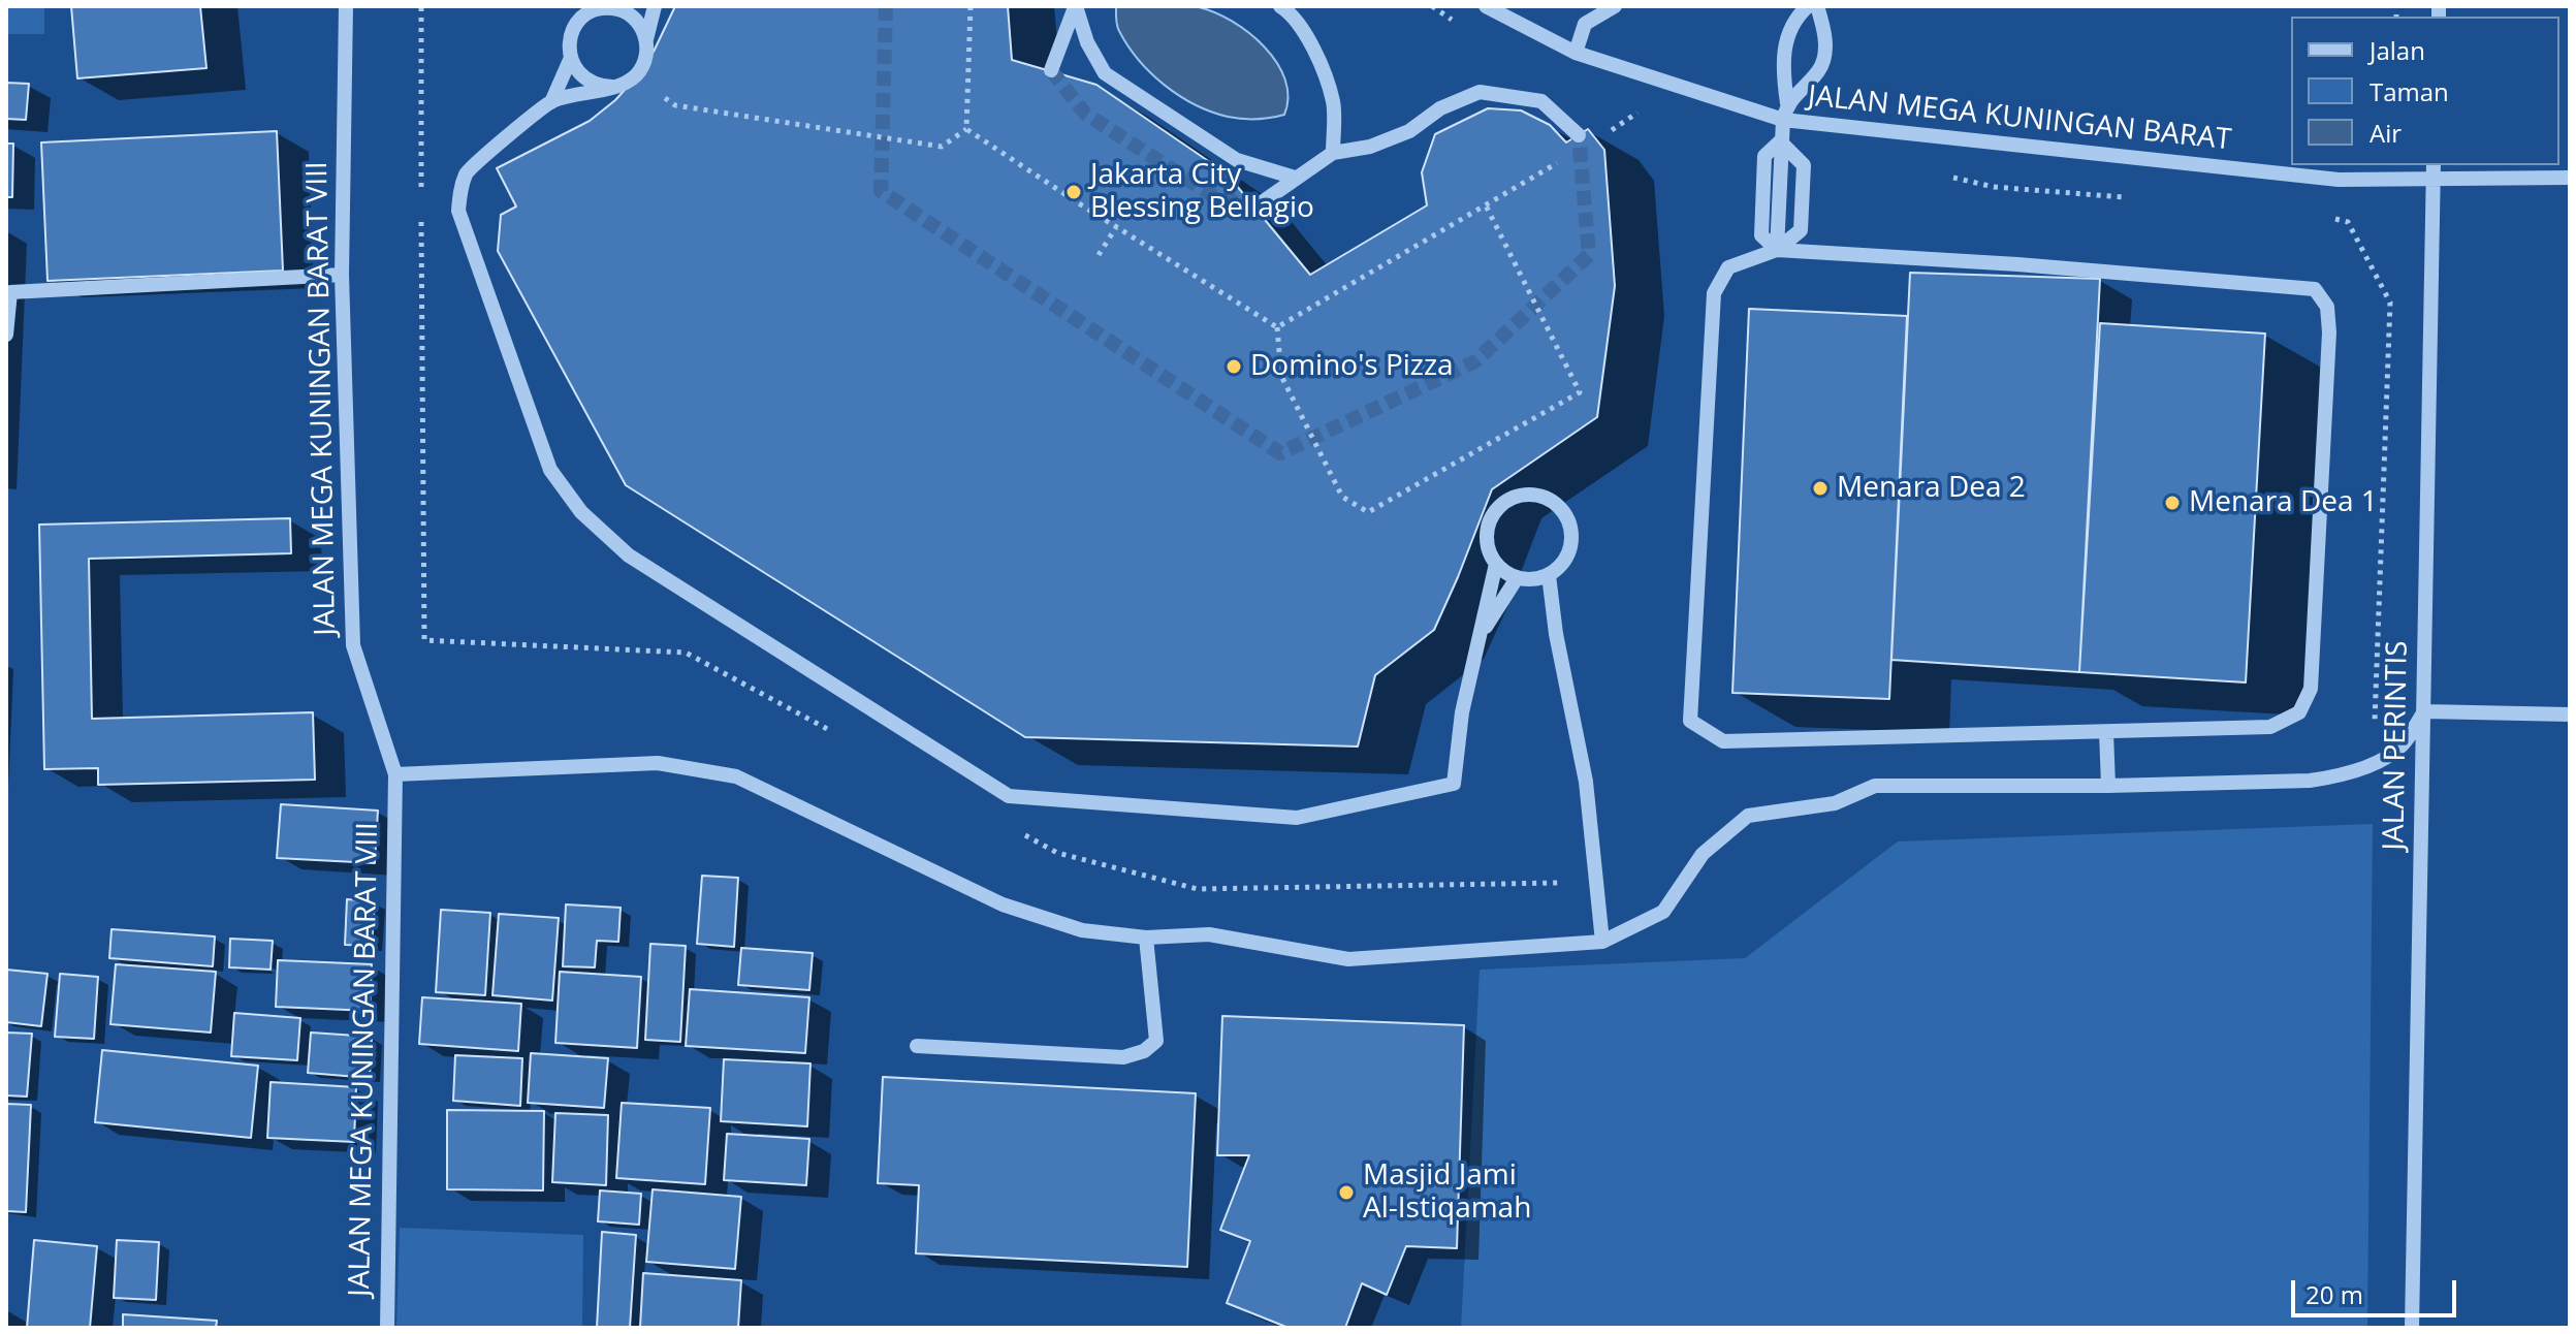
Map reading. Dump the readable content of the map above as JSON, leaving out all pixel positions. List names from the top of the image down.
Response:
{
  "streets": {
    "street": ["JALAN MEGA KUNINGAN BARAT", "JALAN MEGA KUNINGAN BARAT VIII", "JALAN PERINTIS"]
  },
  "crossings": [
    ["JALAN MEGA KUNINGAN BARAT", "JALAN PERINTIS"]
  ],
  "places": [
    "Jakarta City Blessing Bellagio",
    "Domino's Pizza",
    "Menara Dea 2",
    "Menara Dea 1",
    "Masjid Jami Al-Istiqamah"
  ],
  "legend": ["Jalan", "Taman", "Air"],
  "scale_bar": "20 m"
}
